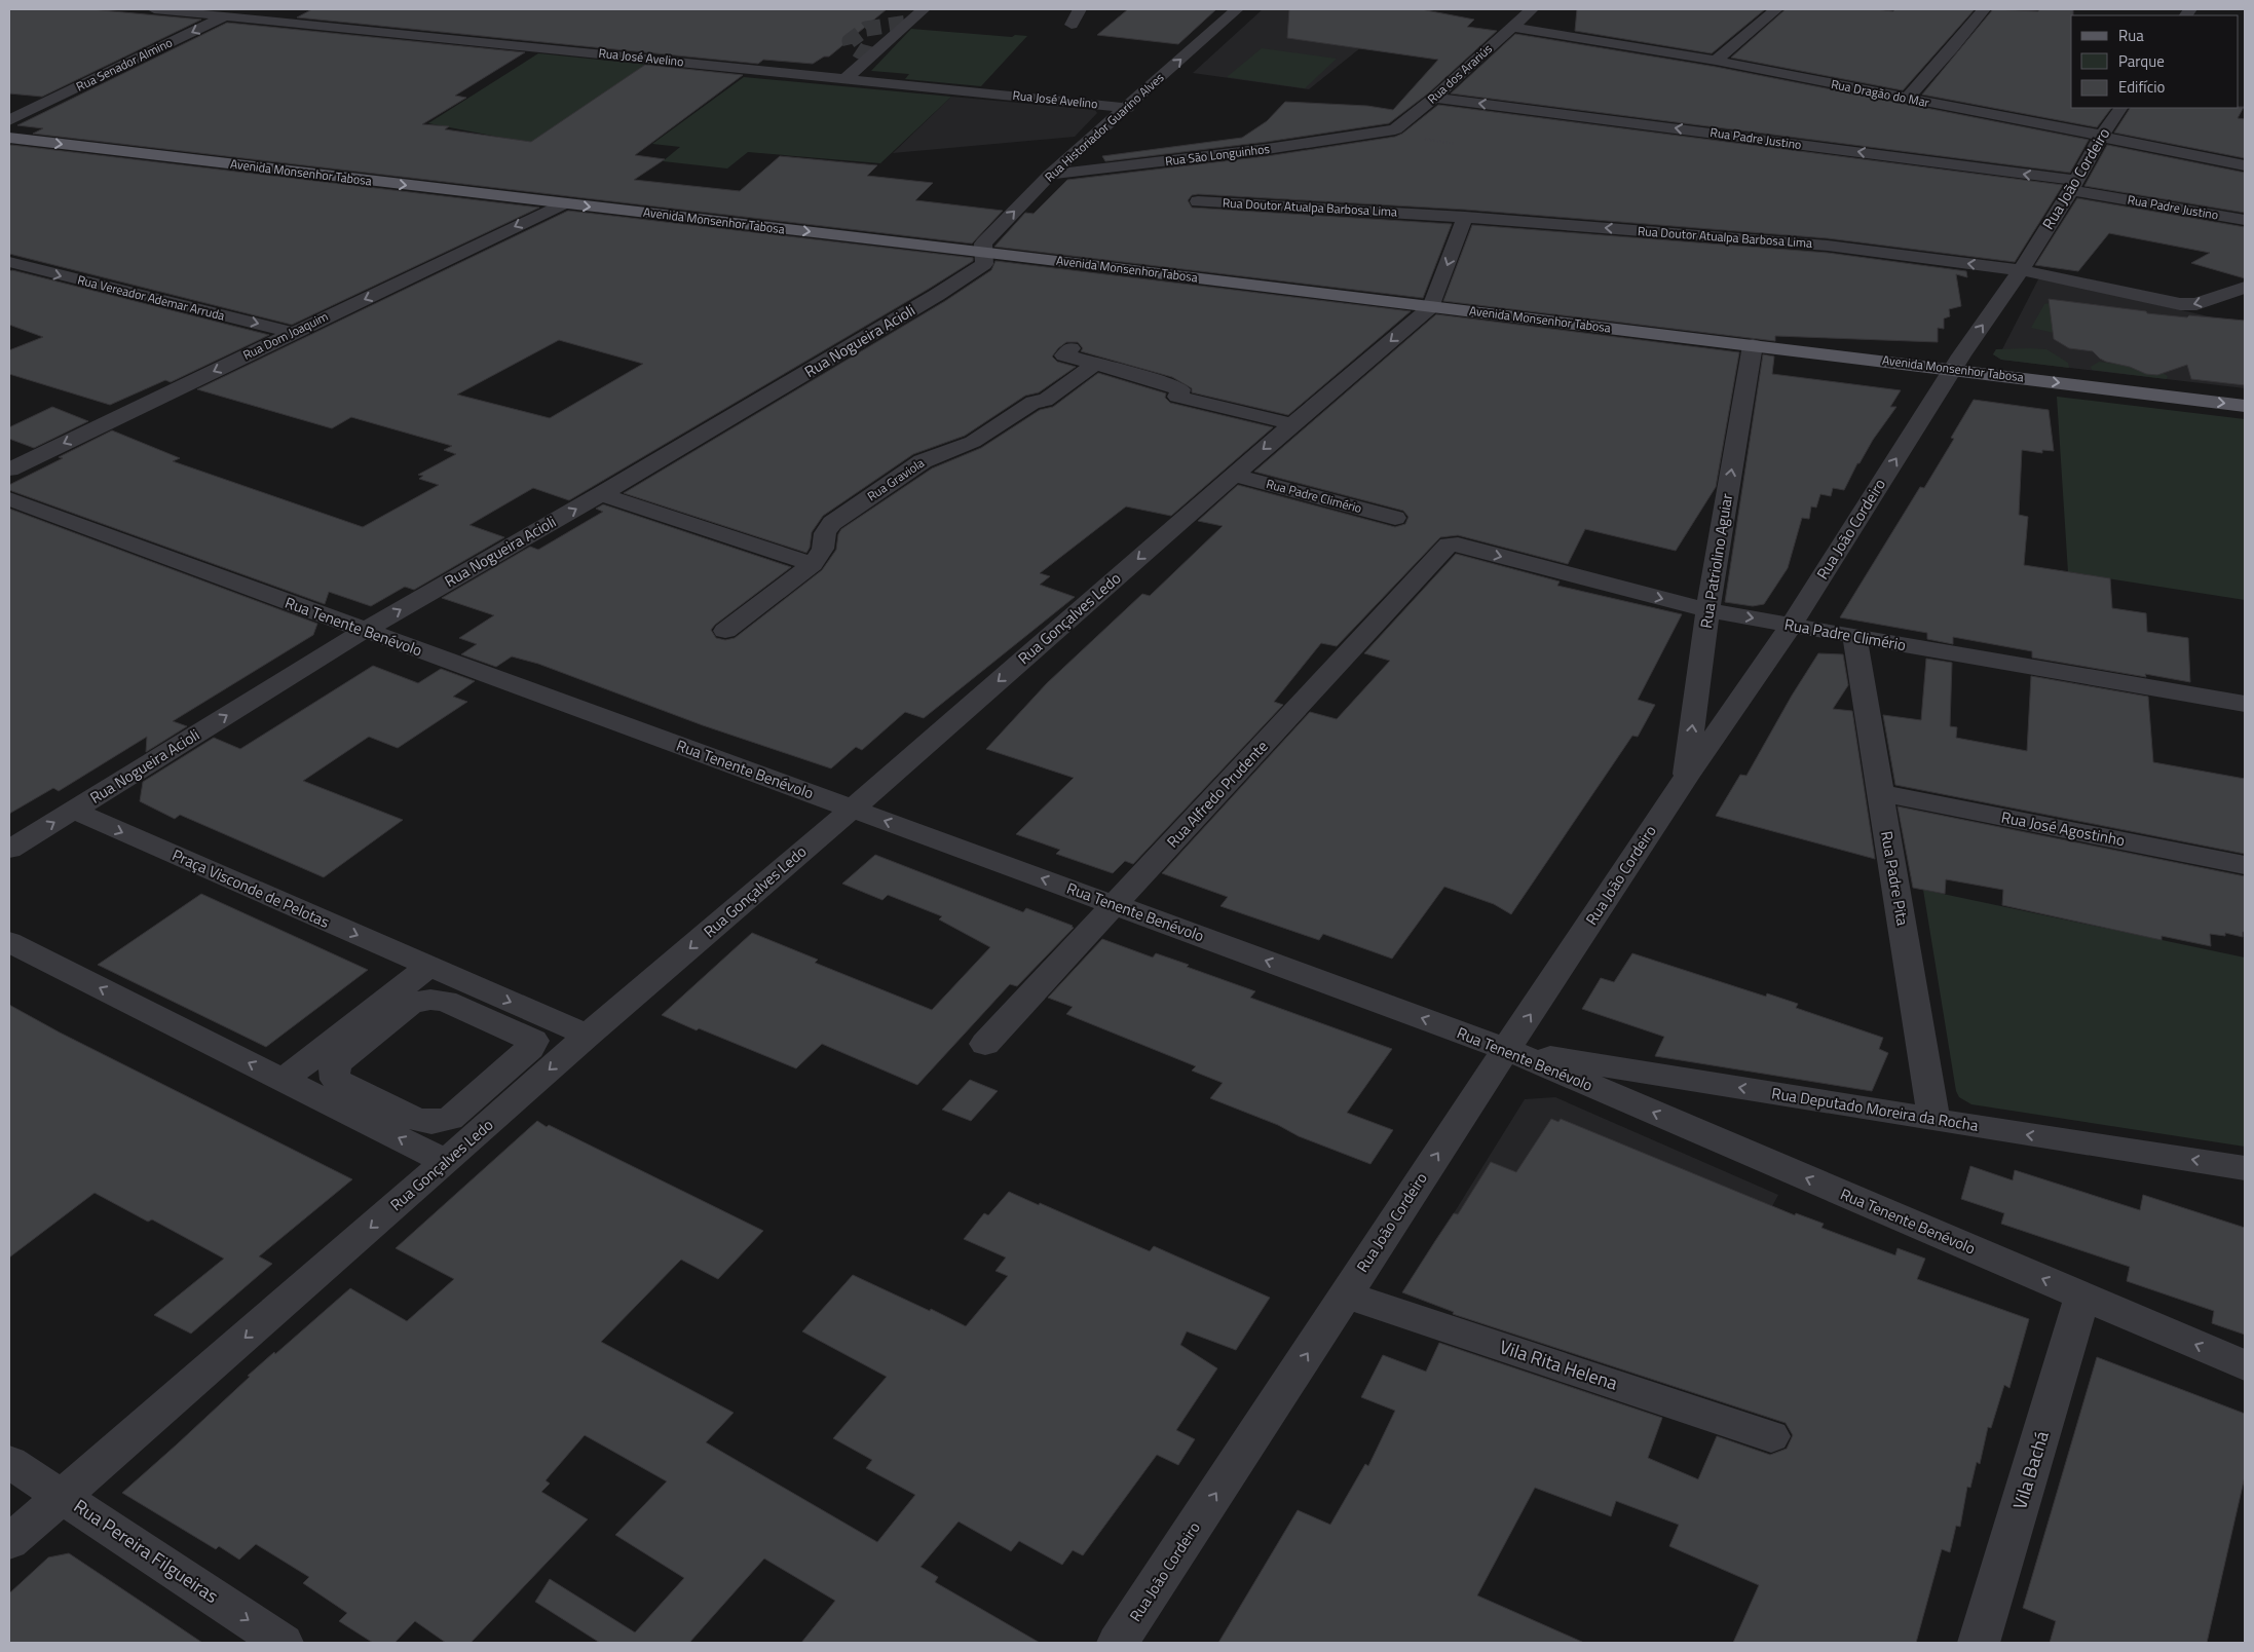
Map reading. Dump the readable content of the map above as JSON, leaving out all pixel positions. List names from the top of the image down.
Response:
{
  "streets": {
    "main road": ["Avenida Monsenhor Tabosa"],
    "street": [
      "Rua José Avelino",
      "Rua Senador Almino",
      "Rua dos Arariús",
      "Rua Dragão do Mar",
      "Rua Historiador Guarino Alves",
      "Rua Padre Justino",
      "Rua São Longuinhos",
      "Rua João Cordeiro",
      "Rua Doutor Atualpa Barbosa Lima",
      "Rua Vereador Ademar Arruda",
      "Rua Dom Joaquim",
      "Rua Nogueira Acioli",
      "Rua Graviola",
      "Rua Padre Climério",
      "Rua Patriolino Aguiar",
      "Rua Gonçalves Ledo",
      "Rua Tenente Benévolo",
      "Rua Alfredo Prudente",
      "Rua José Agostinho",
      "Rua Padre Pita",
      "Praça Visconde de Pelotas",
      "Rua Deputado Moreira da Rocha",
      "Vila Rita Helena",
      "Vila Bachá",
      "Rua Pereira Filgueiras"
    ]
  },
  "crossings": [
    ["Rua José Avelino", "Rua Senador Almino"],
    ["Rua José Avelino", "Rua Historiador Guarino Alves"],
    ["Rua dos Arariús", "Rua Dragão do Mar"],
    ["Rua dos Arariús", "Rua Padre Justino"],
    ["Rua dos Arariús", "Rua São Longuinhos"],
    ["Rua Dragão do Mar", "Rua João Cordeiro"],
    ["Rua Historiador Guarino Alves", "Rua São Longuinhos"],
    ["Rua Historiador Guarino Alves", "Avenida Monsenhor Tabosa"],
    ["Rua Historiador Guarino Alves", "Rua Nogueira Acioli"],
    ["Rua Padre Justino", "Rua João Cordeiro"],
    ["Avenida Monsenhor Tabosa", "Rua João Cordeiro"],
    ["Avenida Monsenhor Tabosa", "Rua Dom Joaquim"],
    ["Avenida Monsenhor Tabosa", "Rua Nogueira Acioli"],
    ["Avenida Monsenhor Tabosa", "Rua Patriolino Aguiar"],
    ["Avenida Monsenhor Tabosa", "Rua Gonçalves Ledo"],
    ["Rua João Cordeiro", "Rua Doutor Atualpa Barbosa Lima"],
    ["Rua João Cordeiro", "Rua Padre Climério"],
    ["Rua João Cordeiro", "Rua Patriolino Aguiar"],
    ["Rua João Cordeiro", "Rua Tenente Benévolo"],
    ["Rua João Cordeiro", "Rua Deputado Moreira da Rocha"],
    ["Rua João Cordeiro", "Vila Rita Helena"],
    ["Rua Doutor Atualpa Barbosa Lima", "Rua Gonçalves Ledo"],
    ["Rua Vereador Ademar Arruda", "Rua Dom Joaquim"],
    ["Rua Nogueira Acioli", "Rua Tenente Benévolo"],
    ["Rua Nogueira Acioli", "Praça Visconde de Pelotas"],
    ["Rua Padre Climério", "Rua Patriolino Aguiar"],
    ["Rua Padre Climério", "Rua Gonçalves Ledo"],
    ["Rua Padre Climério", "Rua Alfredo Prudente"],
    ["Rua Padre Climério", "Rua Padre Pita"],
    ["Rua Gonçalves Ledo", "Rua Tenente Benévolo"],
    ["Rua Gonçalves Ledo", "Praça Visconde de Pelotas"],
    ["Rua Gonçalves Ledo", "Rua Pereira Filgueiras"],
    ["Rua Tenente Benévolo", "Rua Alfredo Prudente"],
    ["Rua Tenente Benévolo", "Rua Deputado Moreira da Rocha"],
    ["Rua Tenente Benévolo", "Vila Bachá"],
    ["Rua José Agostinho", "Rua Padre Pita"],
    ["Rua Padre Pita", "Rua Deputado Moreira da Rocha"]
  ],
  "one_way": [
    "Rua Senador Almino",
    "Rua Padre Justino",
    "Avenida Monsenhor Tabosa",
    "Rua João Cordeiro",
    "Rua Doutor Atualpa Barbosa Lima",
    "Rua Vereador Ademar Arruda",
    "Rua Dom Joaquim",
    "Rua Nogueira Acioli",
    "Rua Padre Climério",
    "Rua Patriolino Aguiar",
    "Rua Gonçalves Ledo",
    "Rua Tenente Benévolo",
    "Rua Deputado Moreira da Rocha",
    "Rua Pereira Filgueiras"
  ],
  "legend": ["Rua", "Parque", "Edifício"]
}
